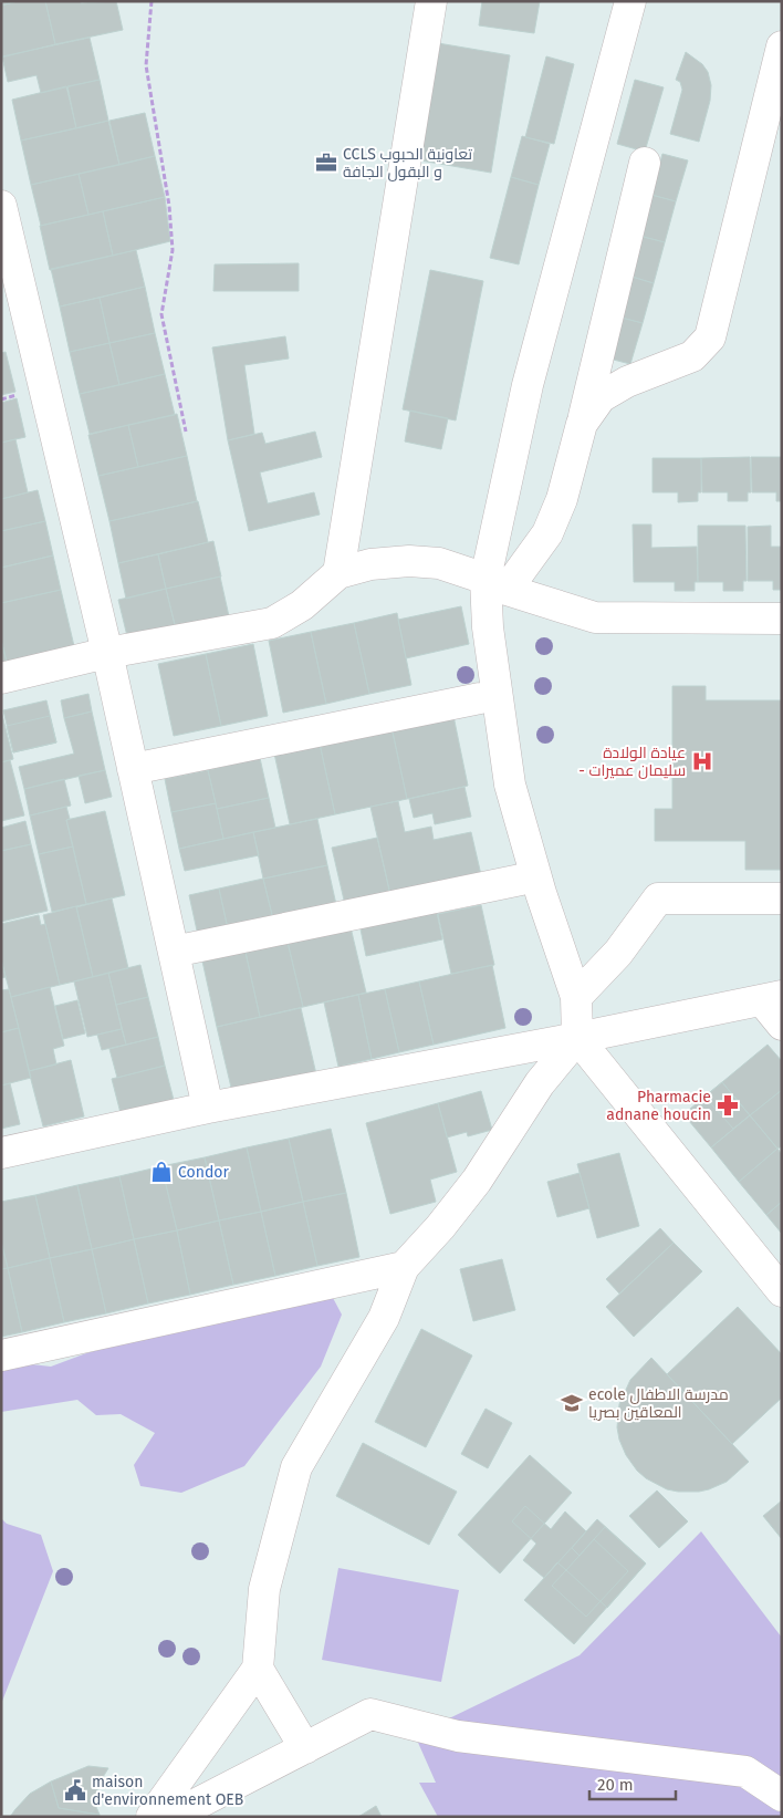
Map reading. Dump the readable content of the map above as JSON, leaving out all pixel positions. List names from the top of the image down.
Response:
{
  "places": {
    "office": ["CCLS تعاونية الحبوب و البقول الجافة"],
    "hospital": ["عيادة الولادة - سليمان عميرات"],
    "pharmacy": ["Pharmacie adnane houcin"],
    "shop": ["Condor"],
    "school or university": ["ecole مدرسة الاطفال المعاقين بصريا"],
    "public building": ["maison d'environnement OEB"]
  },
  "scale_bar": "20 m"
}
